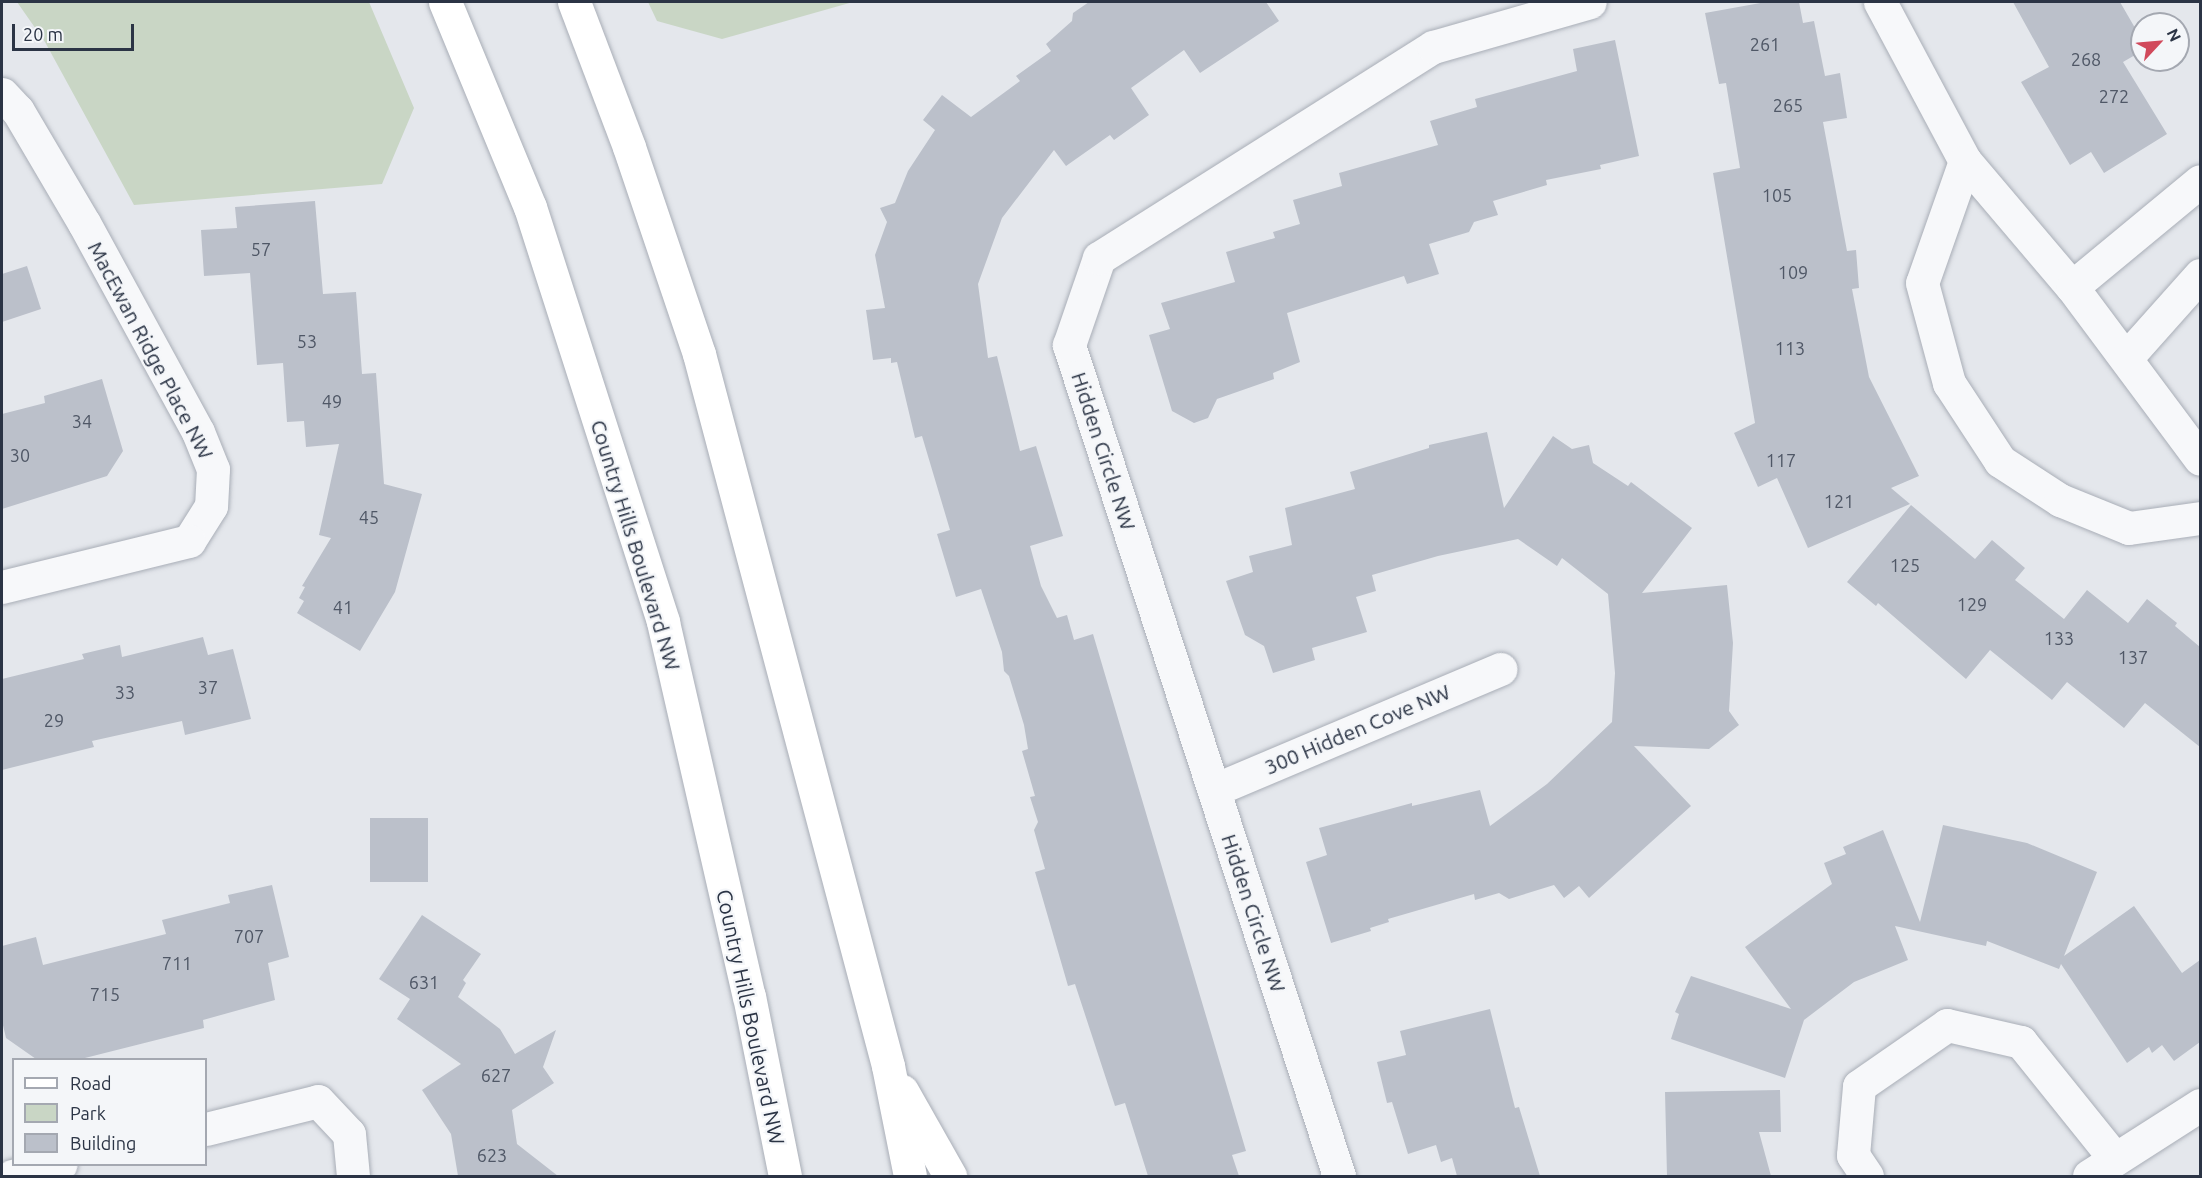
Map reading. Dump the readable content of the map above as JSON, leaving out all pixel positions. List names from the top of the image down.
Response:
{
  "streets": {
    "main road": ["Country Hills Boulevard NW"],
    "street": ["MacEwan Ridge Place NW", "Hidden Circle NW", "300 Hidden Cove NW"]
  },
  "crossings": [
    ["Hidden Circle NW", "300 Hidden Cove NW"]
  ],
  "house_numbers": [
    "261",
    "268",
    "272",
    "265",
    "105",
    "57",
    "109",
    "53",
    "113",
    "49",
    "34",
    "30",
    "117",
    "121",
    "45",
    "125",
    "129",
    "41",
    "133",
    "137",
    "37",
    "33",
    "29",
    "707",
    "711",
    "631",
    "715",
    "627",
    "623"
  ],
  "legend": ["Road", "Park", "Building"],
  "scale_bar": "20 m",
  "north": "top right"
}
